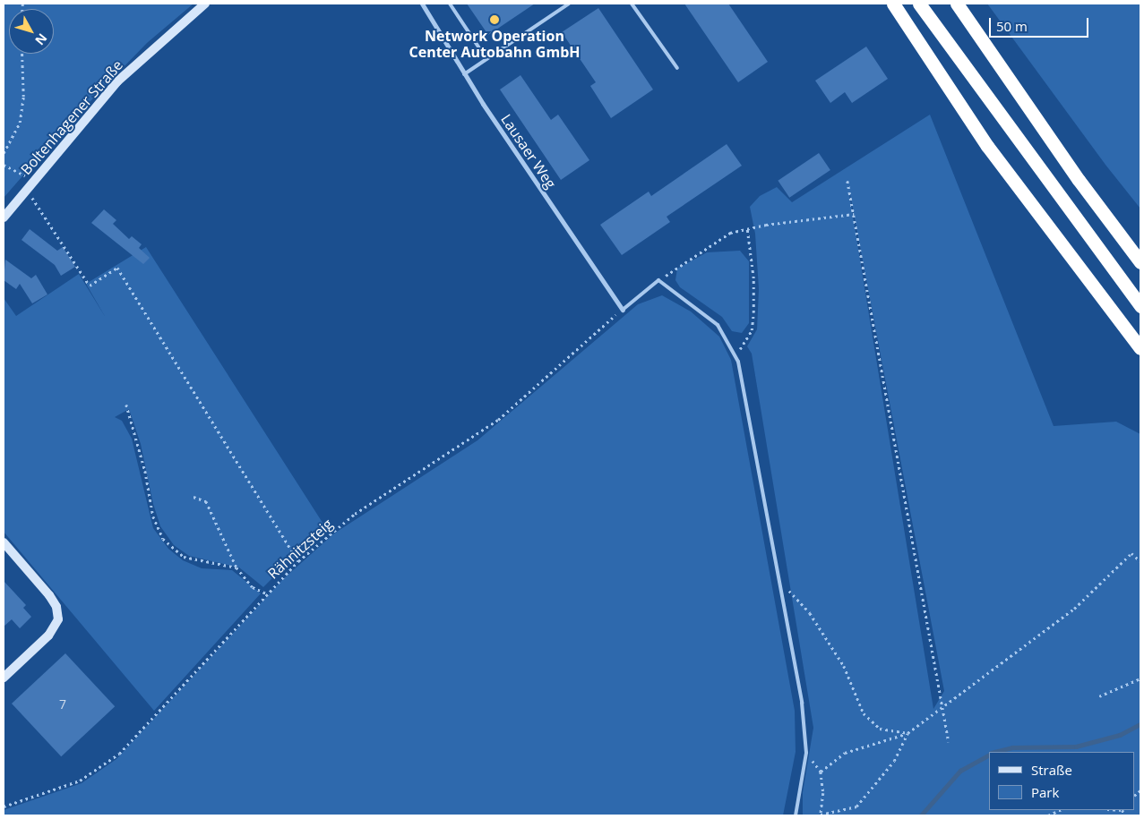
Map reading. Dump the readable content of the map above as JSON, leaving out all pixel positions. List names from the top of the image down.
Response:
{
  "streets": {
    "street": ["Boltenhagener Straße", "Lausaer Weg"],
    "path": ["Rähnitzsteig"]
  },
  "crossings": [
    ["Lausaer Weg", "Rähnitzsteig"]
  ],
  "places": ["Network Operation Center Autobahn GmbH"],
  "house_numbers": ["7"],
  "legend": ["Straße", "Park"],
  "scale_bar": "50 m",
  "north": "bottom right"
}
